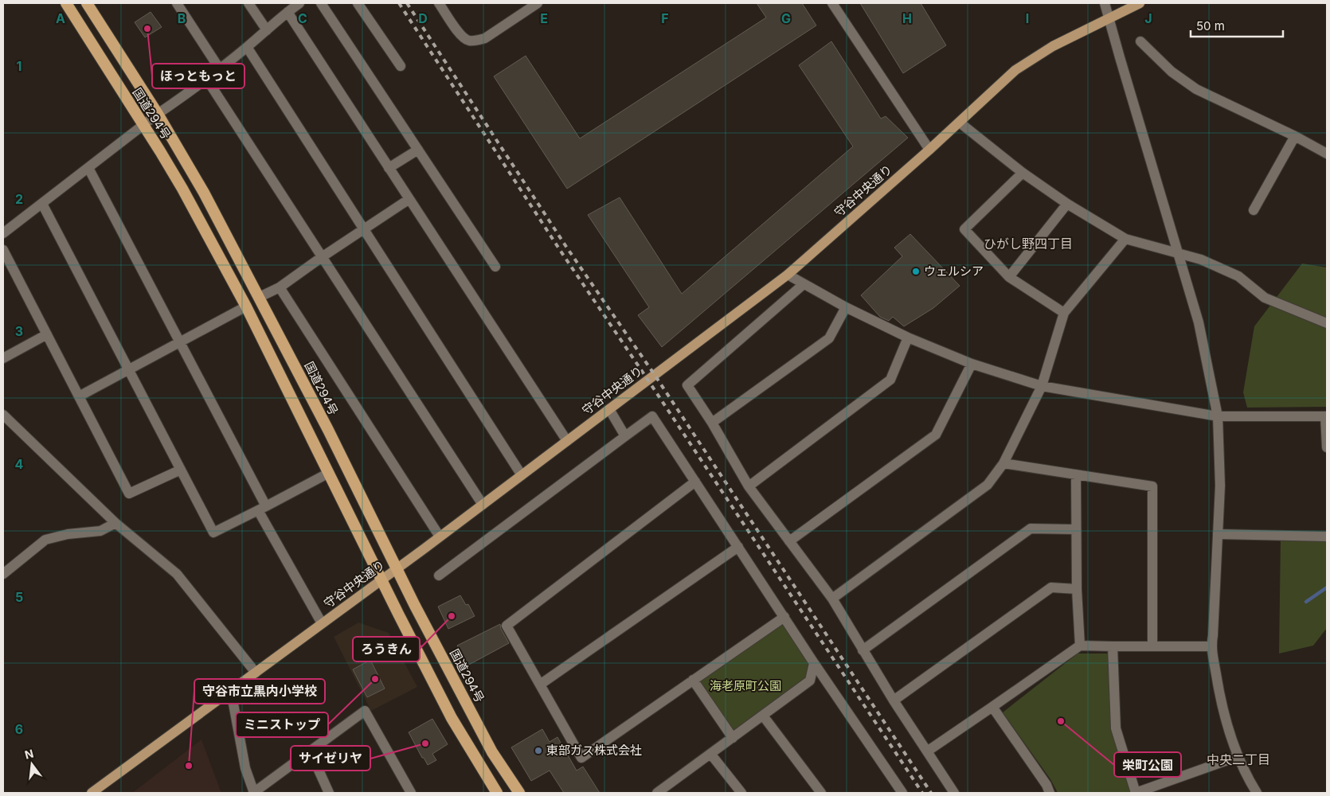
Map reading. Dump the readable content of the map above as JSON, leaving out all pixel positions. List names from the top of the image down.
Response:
{
  "streets": {
    "highway": ["国道294号"],
    "main road": ["守谷中央通り"]
  },
  "crossings": [
    ["国道294号", "守谷中央通り"]
  ],
  "districts": ["ひがし野四丁目", "中央二丁目"],
  "parks": ["海老原町公園"],
  "places": [
    "ほっともっと",
    "ウェルシア",
    "ろうきん",
    "ミニストップ",
    "栄町公園",
    "サイゼリヤ",
    "東部ガス株式会社",
    "守谷市立黒内小学校"
  ],
  "scale_bar": "50 m",
  "north": "top",
  "grid": {
    "columns": [
      "A",
      "B",
      "C",
      "D",
      "E",
      "F",
      "G",
      "H",
      "I",
      "J"
    ],
    "rows": [
      "1",
      "2",
      "3",
      "4",
      "5",
      "6"
    ]
  }
}
